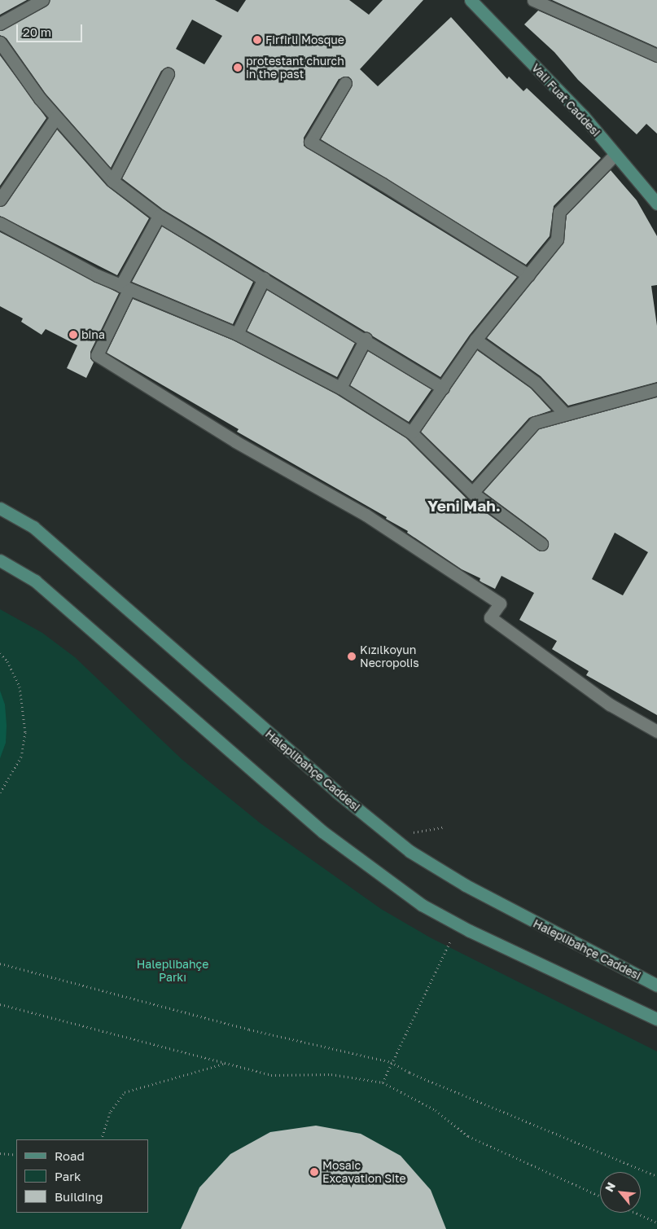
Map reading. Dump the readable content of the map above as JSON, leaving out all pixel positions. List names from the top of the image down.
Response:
{
  "streets": {
    "main road": ["Vali Fuat Caddesi", "Haleplibahçe Caddesi"]
  },
  "districts": ["Yeni Mah."],
  "parks": ["Haleplibahçe Parkı"],
  "places": [
    "Firfirli Mosque",
    "protestant church in the past",
    "bina",
    "Kızılkoyun Necropolis",
    "Mosaic Excavation Site"
  ],
  "legend": ["Road", "Park", "Building"],
  "scale_bar": "20 m",
  "north": "top left"
}
